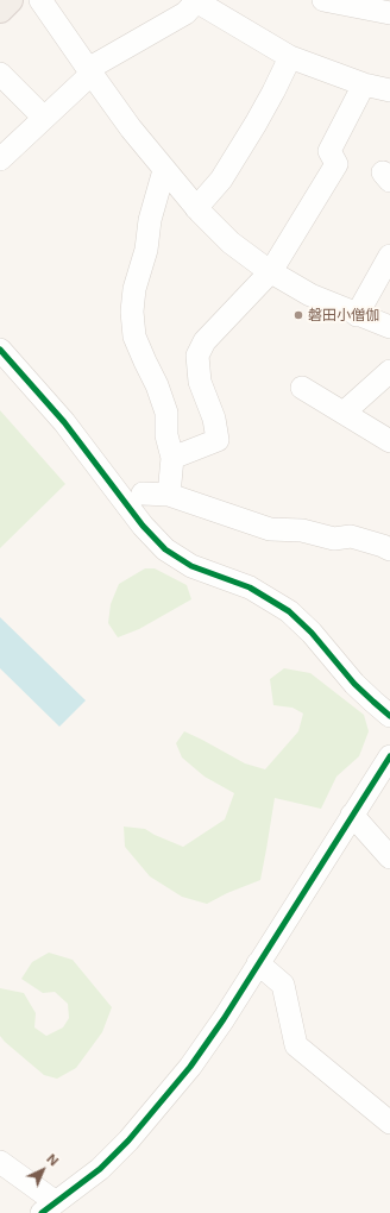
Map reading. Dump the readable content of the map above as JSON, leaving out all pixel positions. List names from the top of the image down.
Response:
{
  "places": ["磐田小僧伽"],
  "north": "top right"
}
